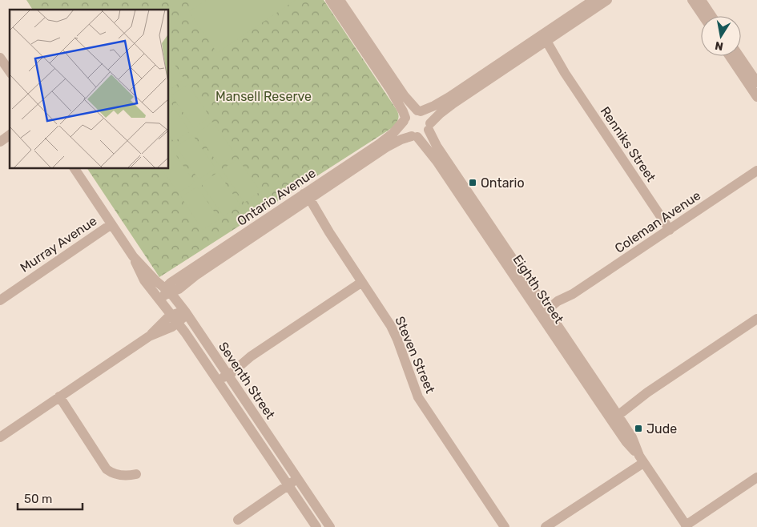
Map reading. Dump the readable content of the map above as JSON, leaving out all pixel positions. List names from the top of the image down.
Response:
{
  "streets": {
    "street": [
      "Renniks Street",
      "Ontario Avenue",
      "Coleman Avenue",
      "Murray Avenue",
      "Eighth Street",
      "Steven Street",
      "Seventh Street"
    ]
  },
  "crossings": [
    ["Renniks Street", "Coleman Avenue"],
    ["Ontario Avenue", "Eighth Street"],
    ["Ontario Avenue", "Steven Street"],
    ["Ontario Avenue", "Seventh Street"],
    ["Coleman Avenue", "Eighth Street"],
    ["Murray Avenue", "Seventh Street"]
  ],
  "parks": ["Mansell Reserve"],
  "places": {
    "transit": ["Ontario", "Jude"]
  },
  "scale_bar": "50 m",
  "north": "bottom"
}
